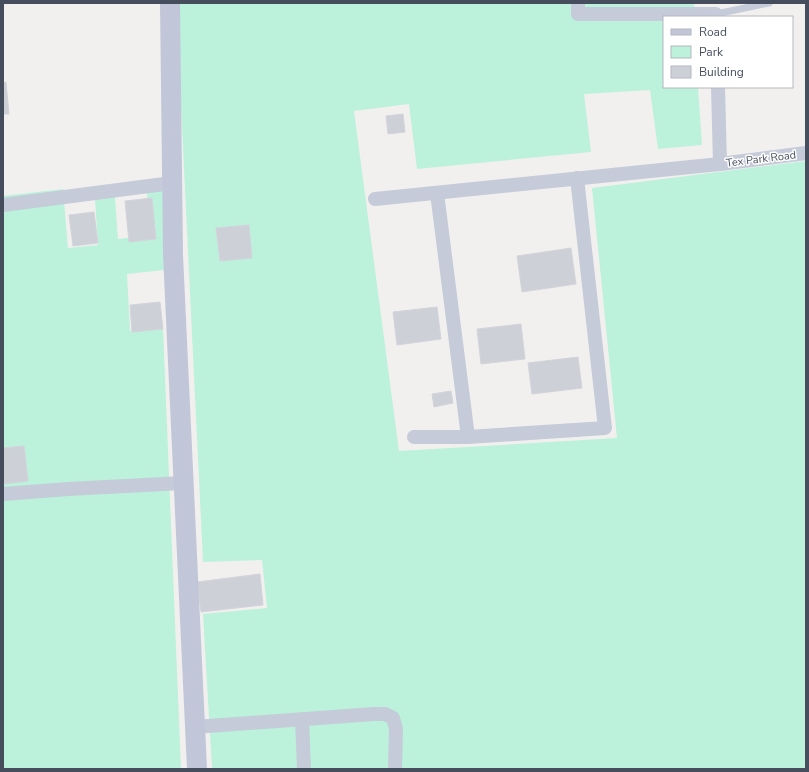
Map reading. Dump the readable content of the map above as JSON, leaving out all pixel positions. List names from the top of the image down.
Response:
{
  "streets": {
    "street": ["Tex Park Road"]
  },
  "legend": ["Road", "Park", "Building"]
}
